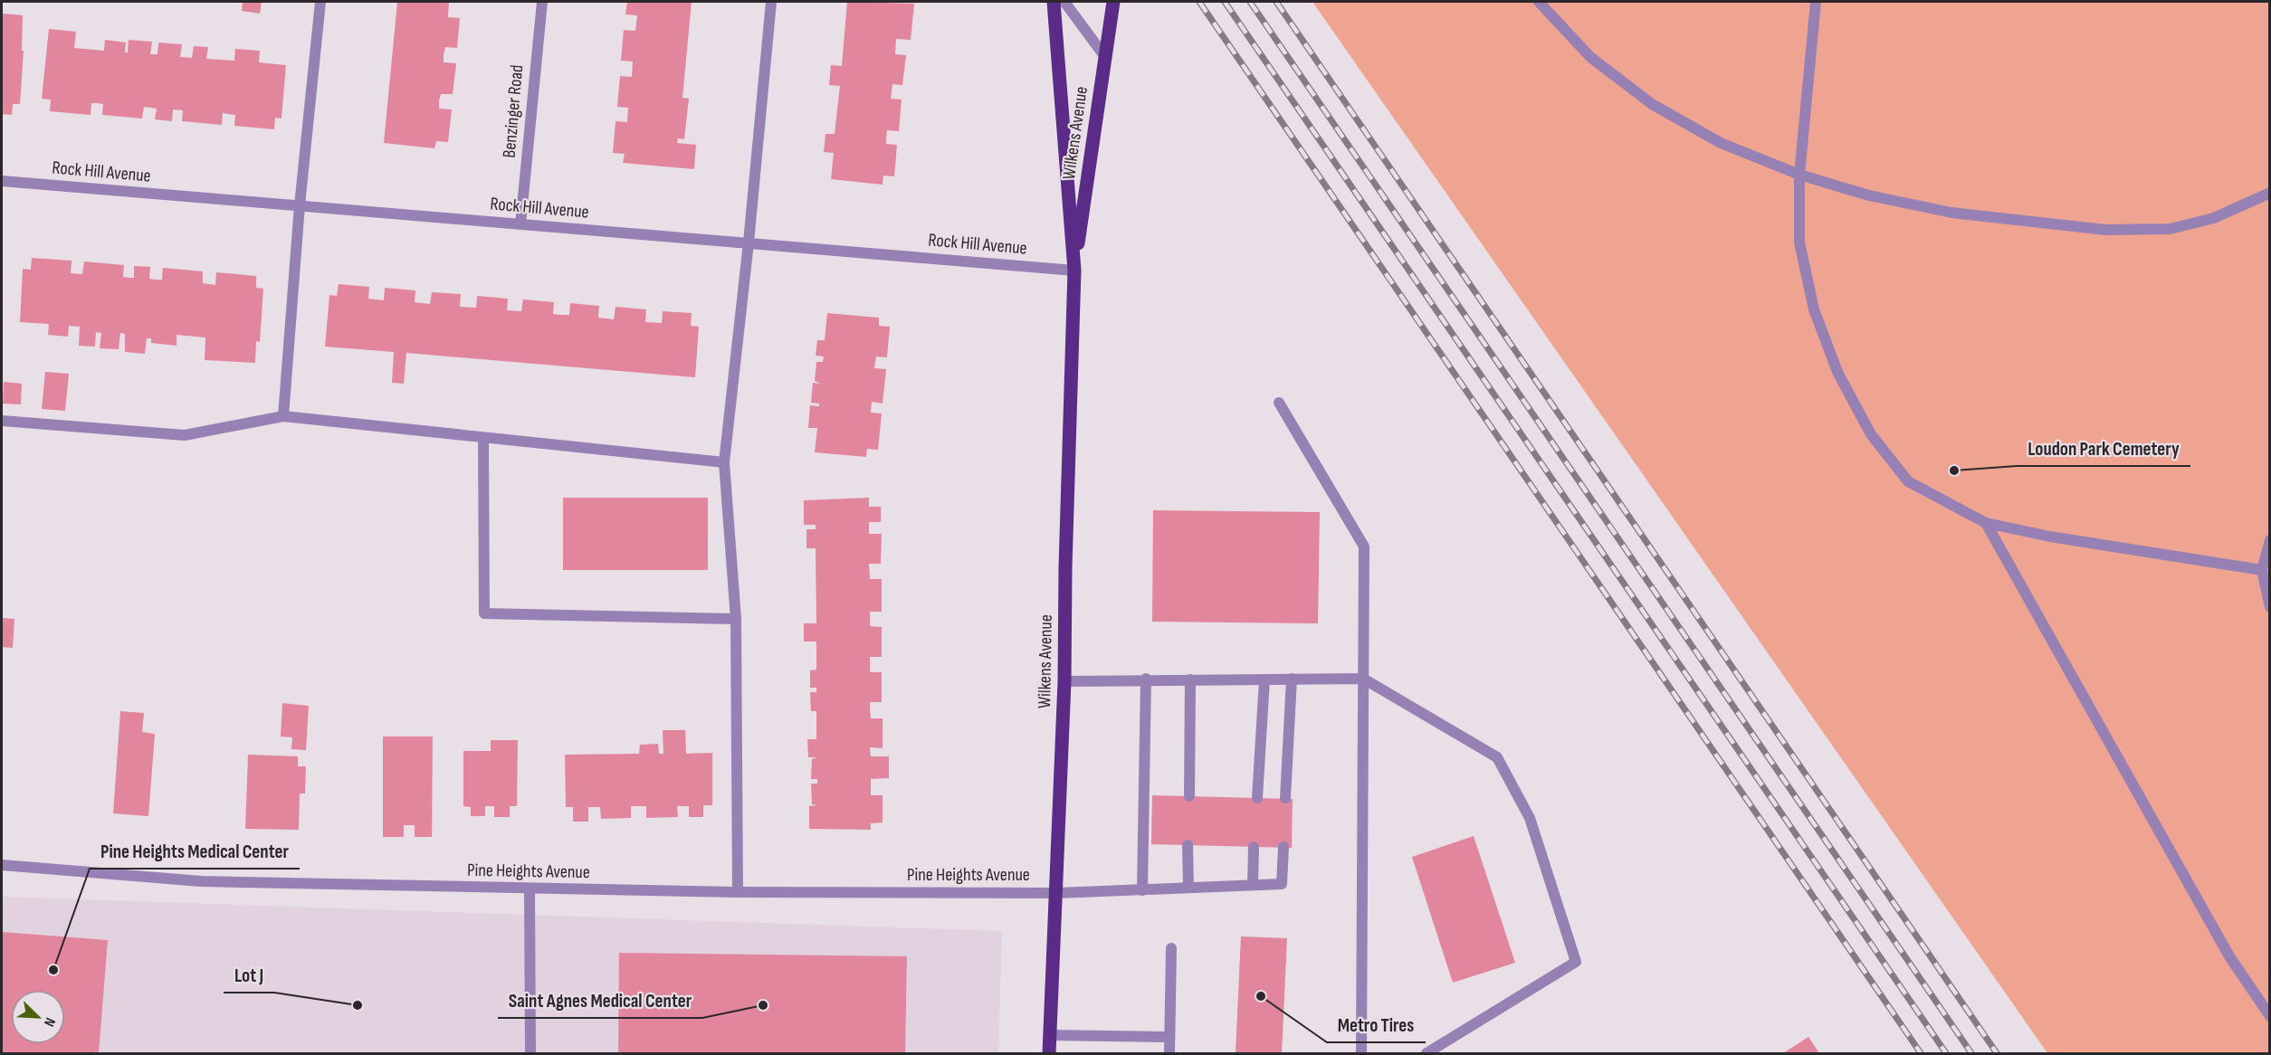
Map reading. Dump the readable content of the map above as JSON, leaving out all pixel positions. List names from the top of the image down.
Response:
{
  "streets": {
    "main road": ["Wilkens Avenue"],
    "street": ["Benzinger Road", "Rock Hill Avenue", "Pine Heights Avenue"]
  },
  "crossings": [
    ["Benzinger Road", "Rock Hill Avenue"],
    ["Wilkens Avenue", "Rock Hill Avenue"],
    ["Wilkens Avenue", "Pine Heights Avenue"]
  ],
  "places": [
    "Loudon Park Cemetery",
    "Pine Heights Medical Center",
    "Metro Tires",
    "Lot J",
    "Saint Agnes Medical Center"
  ],
  "north": "bottom right"
}
